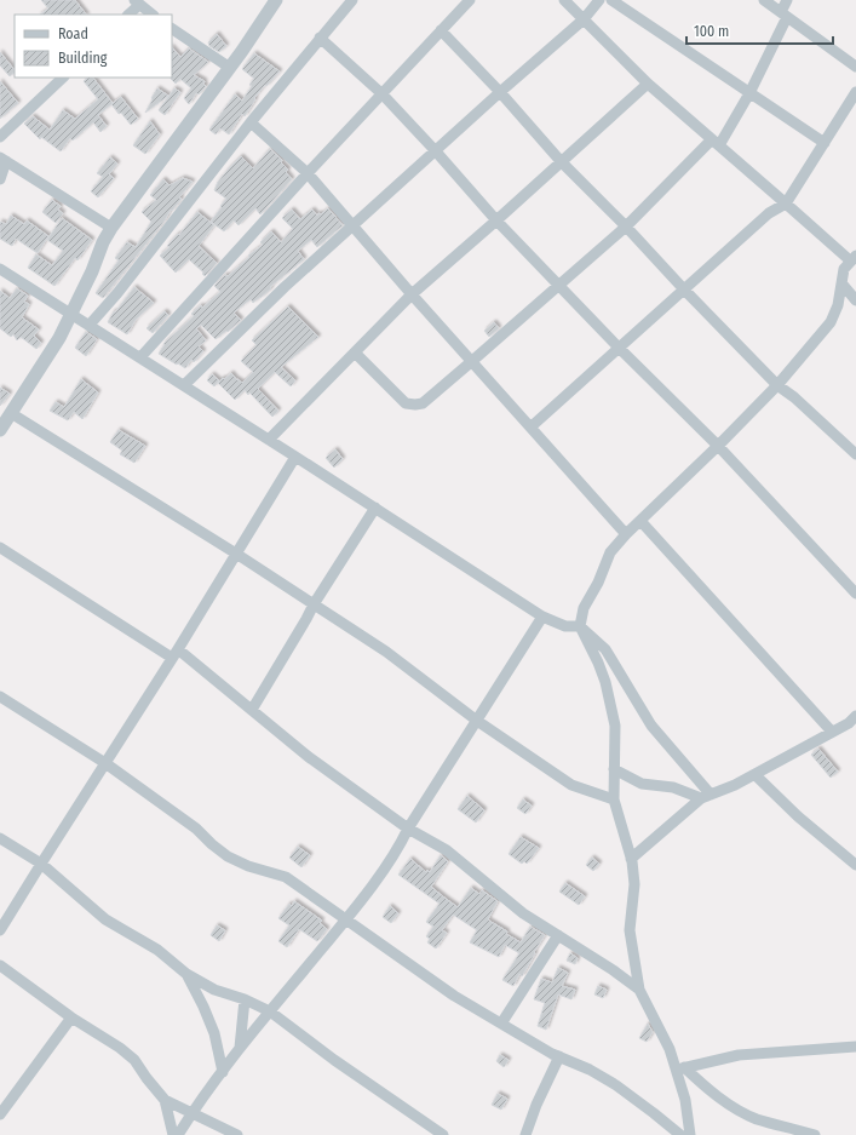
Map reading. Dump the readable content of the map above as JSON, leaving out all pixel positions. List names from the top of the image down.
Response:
{
  "legend": ["Road", "Building"],
  "scale_bar": "100 m"
}
